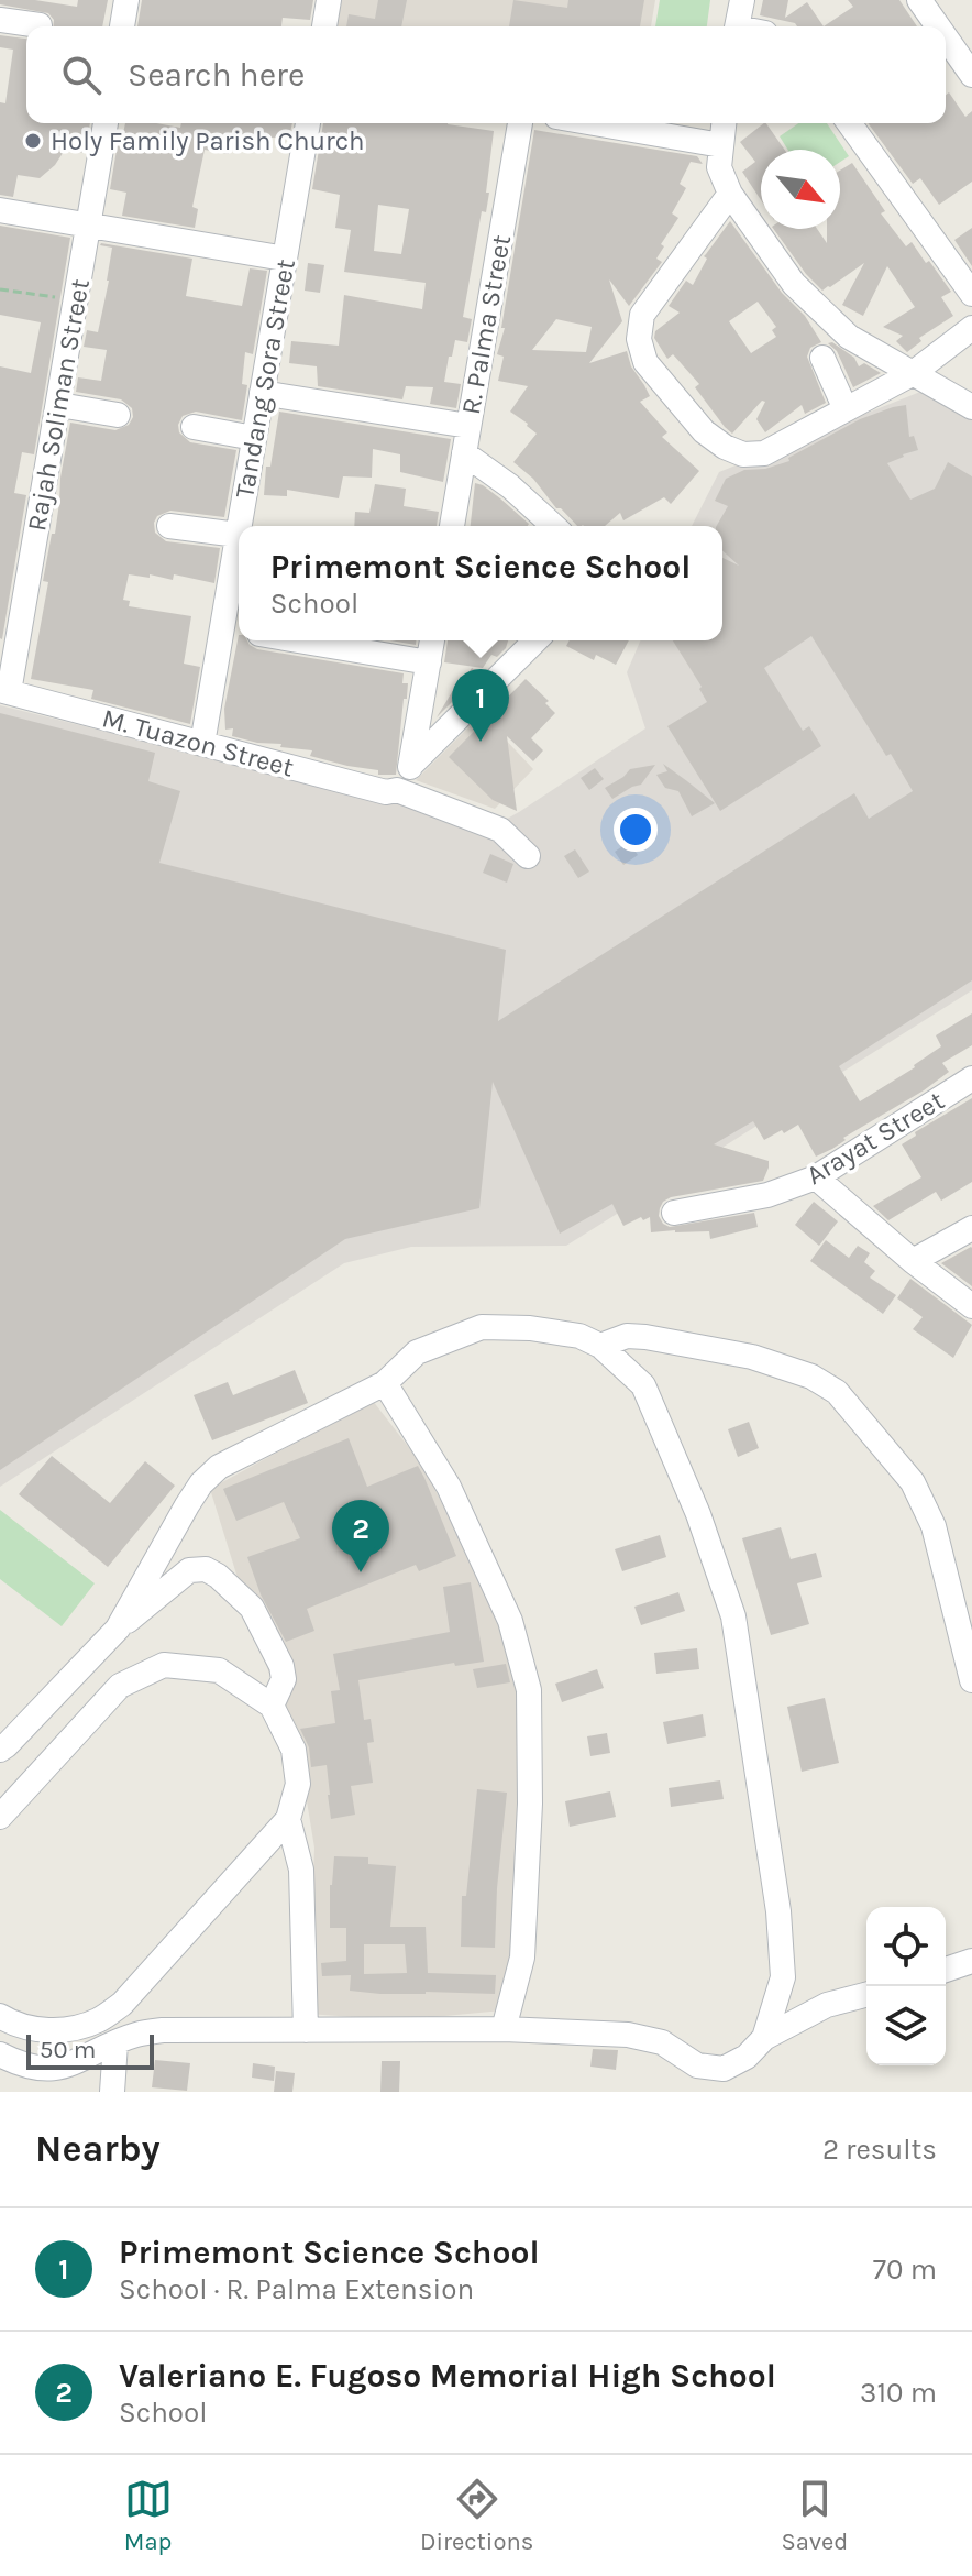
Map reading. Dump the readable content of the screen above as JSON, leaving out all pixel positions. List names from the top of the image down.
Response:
{
  "streets": {
    "street": [
      "R. Palma Street",
      "Tandang Sora Street",
      "Rajah Soliman Street",
      "M. Tuazon Street",
      "Arayat Street"
    ]
  },
  "crossings": [
    ["Tandang Sora Street", "M. Tuazon Street"],
    ["Rajah Soliman Street", "M. Tuazon Street"]
  ],
  "places": ["Holy Family Parish Church"],
  "scale_bar": "50 m",
  "north": "bottom right",
  "page": {
    "search": "Search here",
    "popup": ["Primemont Science School", "School"],
    "pins": ["1", "2"],
    "scale": "50 m",
    "heading": ["Nearby", "2 results"],
    "list": [
      {
        "mark": "1",
        "name": "Primemont Science School",
        "note": "School · R. Palma Extension",
        "value": "70 m"
      },
      {
        "mark": "2",
        "name": "Valeriano E. Fugoso Memorial High School",
        "note": "School",
        "value": "310 m"
      }
    ],
    "nav": ["Map", "Directions", "Saved"]
  }
}
